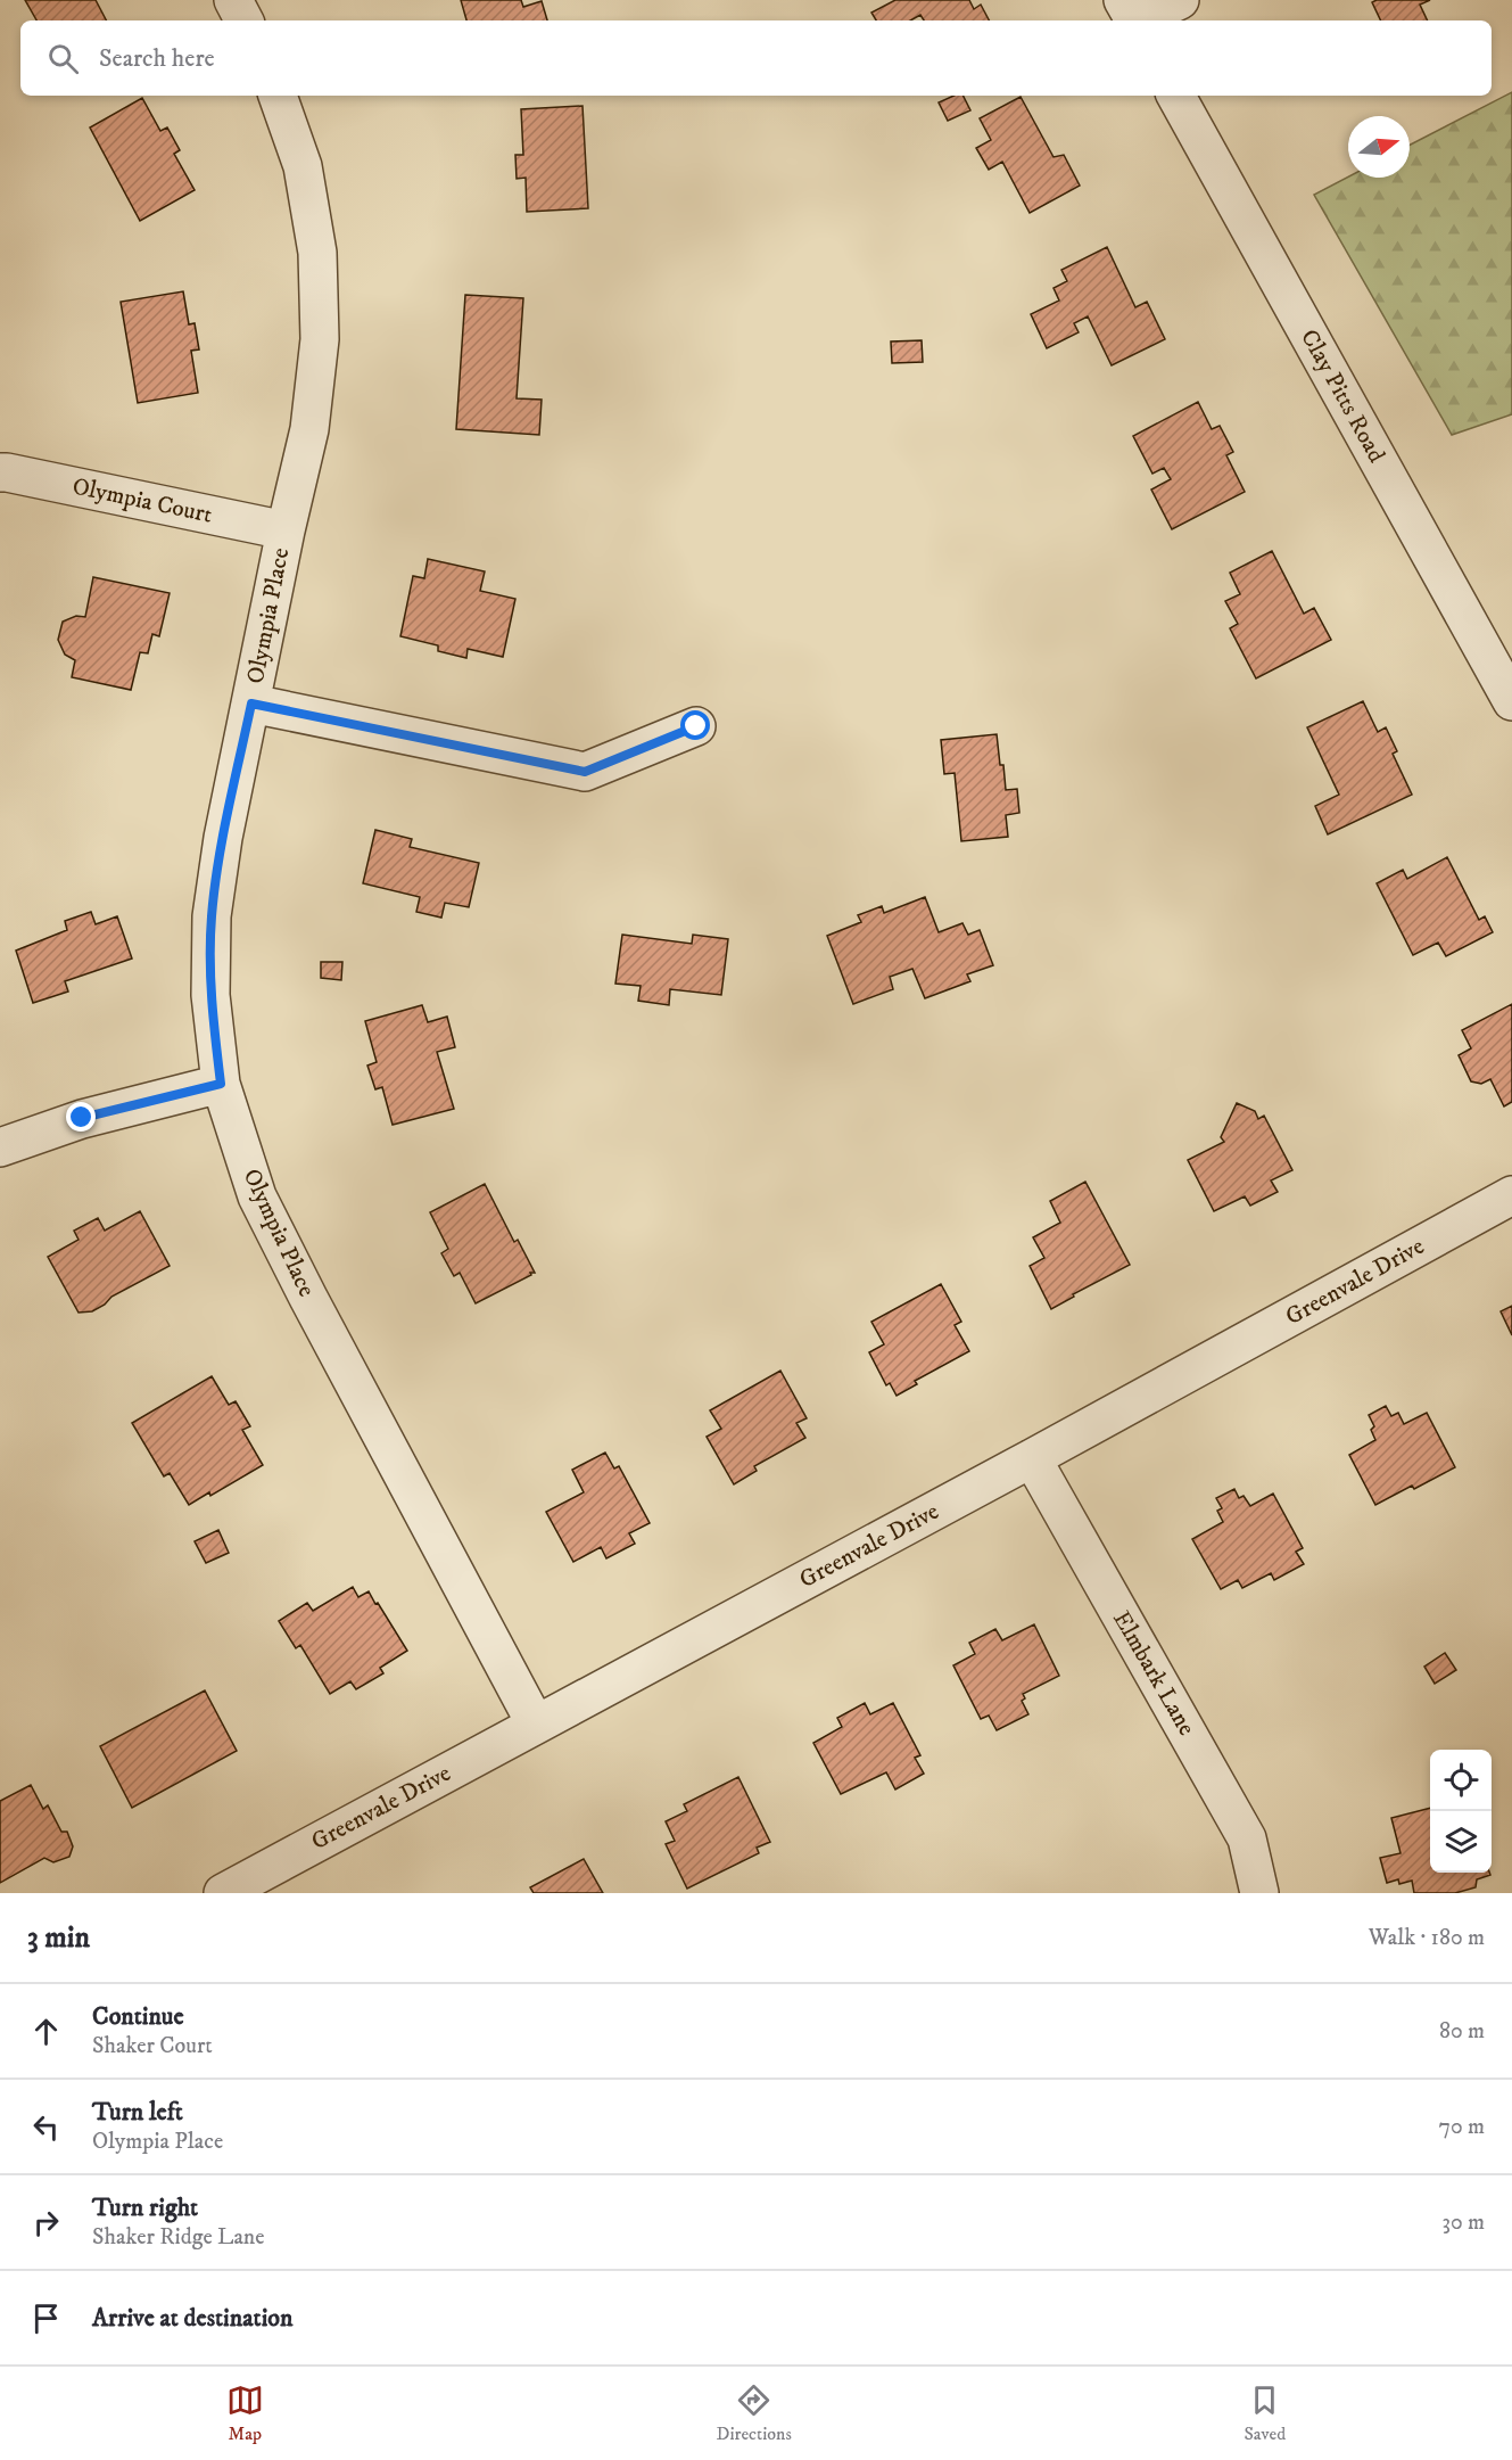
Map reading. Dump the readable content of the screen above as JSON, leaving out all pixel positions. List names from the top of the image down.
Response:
{
  "streets": {
    "street": [
      "Clay Pitts Road",
      "Olympia Court",
      "Olympia Place",
      "Greenvale Drive",
      "Elmbark Lane"
    ]
  },
  "crossings": [
    ["Olympia Court", "Olympia Place"],
    ["Olympia Place", "Greenvale Drive"],
    ["Greenvale Drive", "Elmbark Lane"]
  ],
  "north": "right",
  "page": {
    "search": "Search here",
    "heading": ["3 min", "Walk · 180 m"],
    "list": [
      ["Continue", "Shaker Court", "80 m"],
      ["Turn left", "Olympia Place", "70 m"],
      ["Turn right", "Shaker Ridge Lane", "30 m"],
      "Arrive at destination"
    ],
    "nav": ["Map", "Directions", "Saved"]
  }
}
